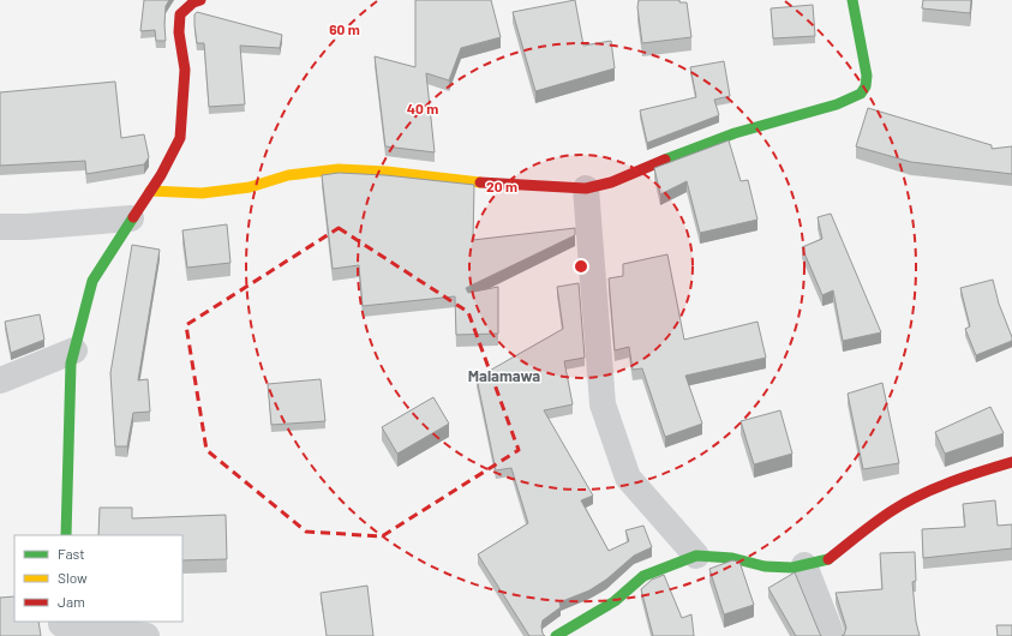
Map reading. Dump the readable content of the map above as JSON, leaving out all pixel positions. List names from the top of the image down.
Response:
{
  "districts": ["Malamawa"],
  "legend": ["Fast", "Slow", "Jam"],
  "rings": ["60 m", "40 m", "20 m"]
}
